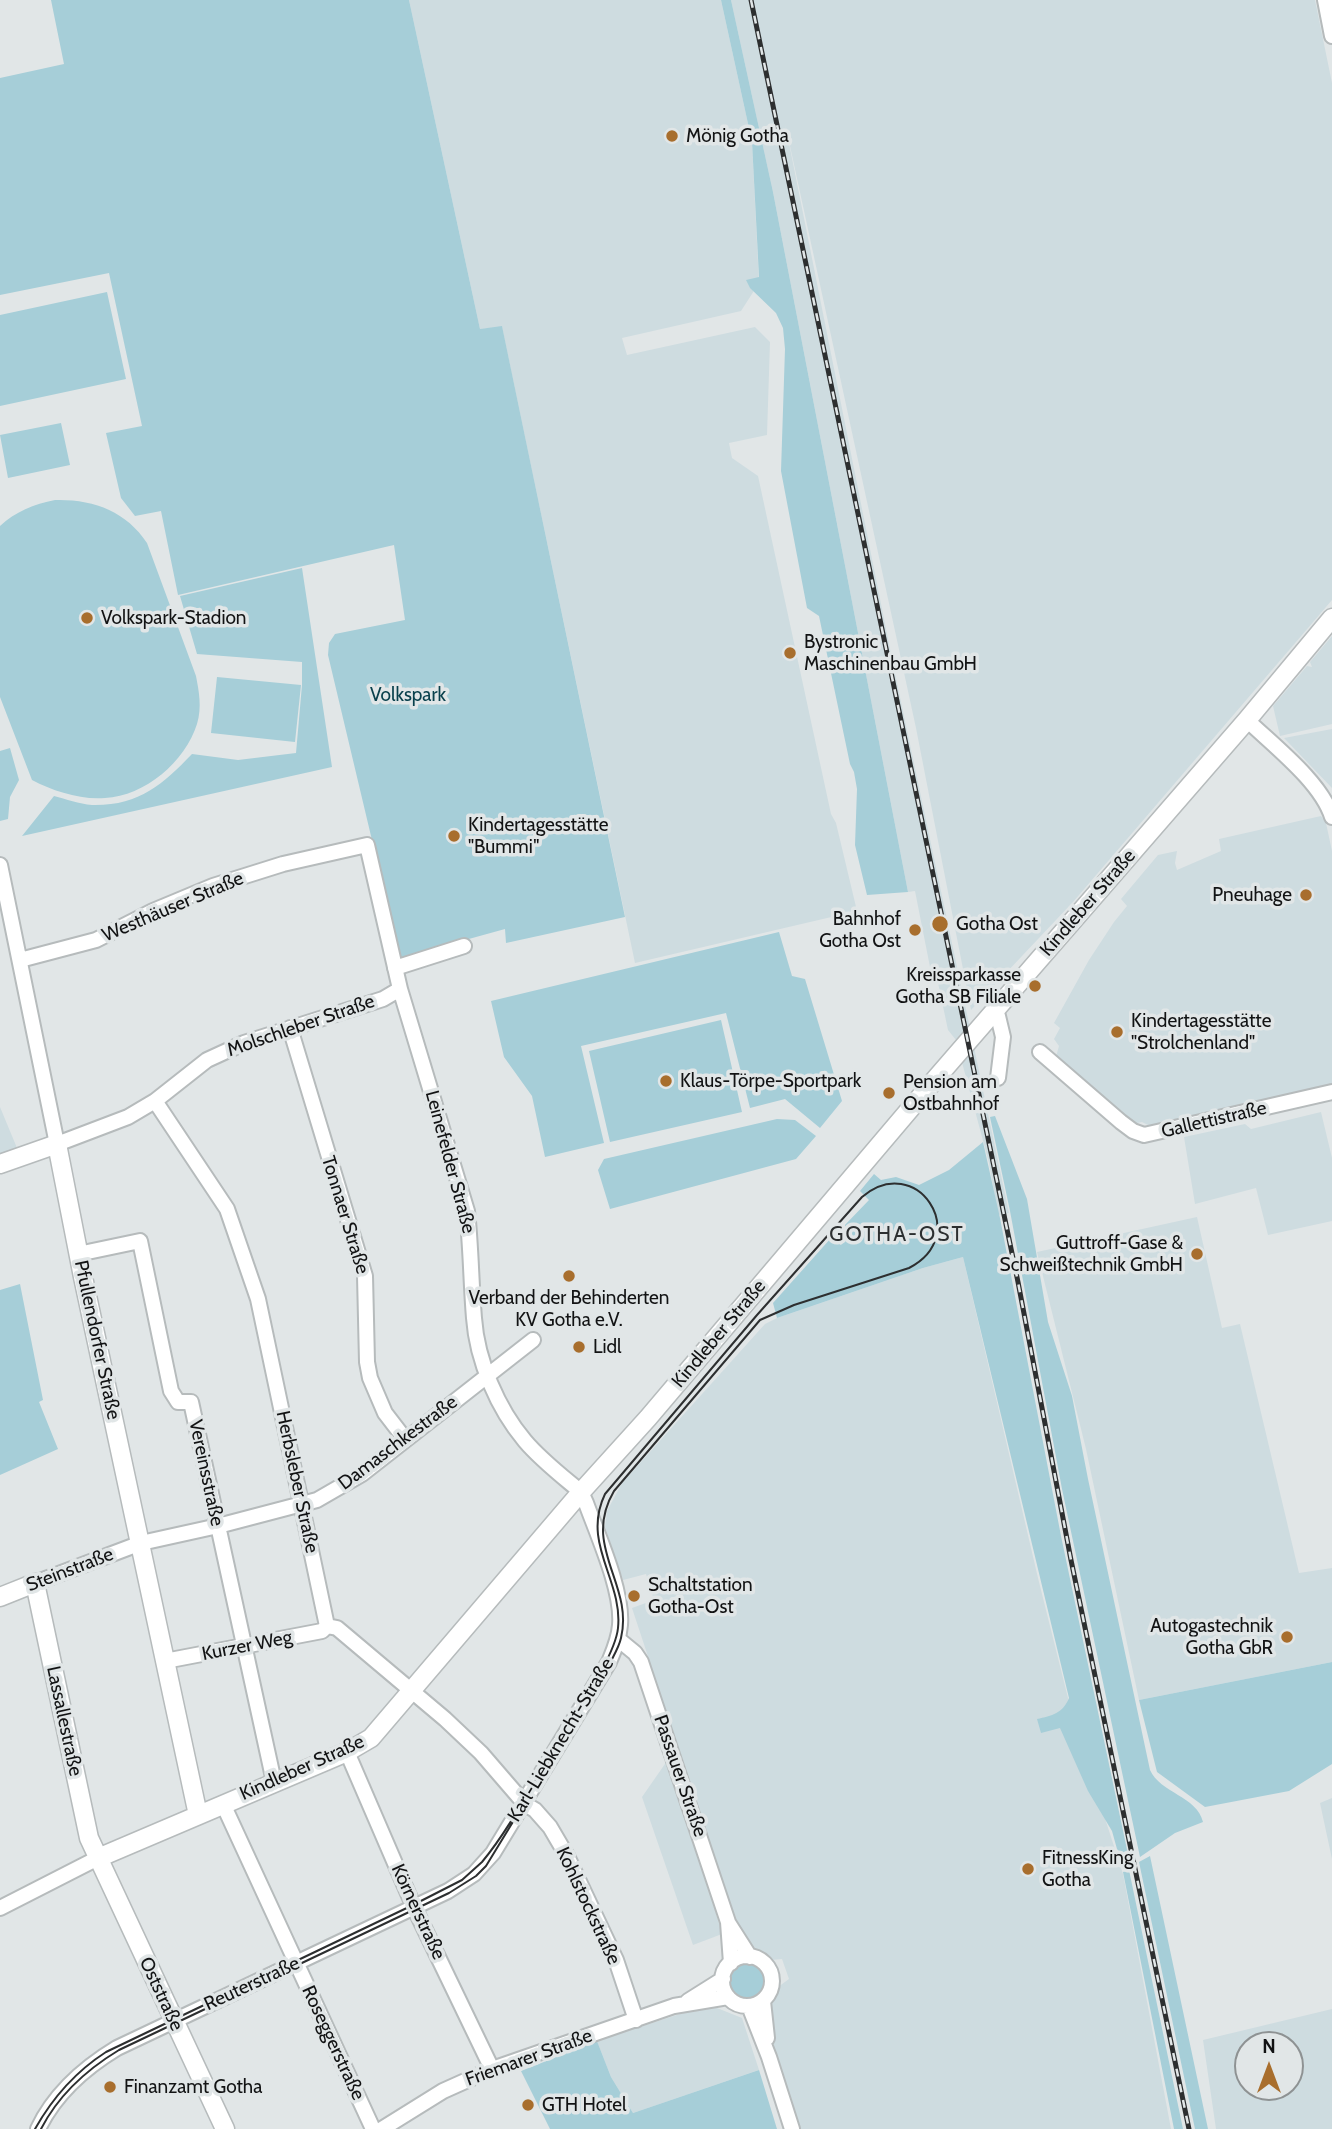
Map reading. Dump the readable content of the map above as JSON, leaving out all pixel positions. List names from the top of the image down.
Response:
{
  "streets": {
    "main road": [
      "Kindleber Straße",
      "Pfullendorfer Straße",
      "Steinstraße",
      "Lassallestraße",
      "Oststraße"
    ],
    "street": [
      "Westhäuser Straße",
      "Molschleber Straße",
      "Gallettistraße",
      "Leinefelder Straße",
      "Tonnaer Straße",
      "Damaschkestraße",
      "Vereinsstraße",
      "Herbsleber Straße",
      "Kurzer Weg",
      "Karl-Liebknecht-Straße",
      "Passauer Straße",
      "Kohlstockstraße",
      "Körnerstraße",
      "Reuterstraße",
      "Roseggerstraße",
      "Friemarer Straße"
    ]
  },
  "crossings": [
    ["Kindleber Straße", "Leinefelder Straße"],
    ["Kindleber Straße", "Pfullendorfer Straße"],
    ["Kindleber Straße", "Vereinsstraße"],
    ["Kindleber Straße", "Lassallestraße"],
    ["Kindleber Straße", "Karl-Liebknecht-Straße"],
    ["Kindleber Straße", "Körnerstraße"],
    ["Kindleber Straße", "Oststraße"],
    ["Kindleber Straße", "Roseggerstraße"],
    ["Westhäuser Straße", "Leinefelder Straße"],
    ["Westhäuser Straße", "Pfullendorfer Straße"],
    ["Molschleber Straße", "Leinefelder Straße"],
    ["Molschleber Straße", "Tonnaer Straße"],
    ["Molschleber Straße", "Pfullendorfer Straße"],
    ["Molschleber Straße", "Herbsleber Straße"],
    ["Leinefelder Straße", "Damaschkestraße"],
    ["Leinefelder Straße", "Karl-Liebknecht-Straße"],
    ["Tonnaer Straße", "Damaschkestraße"],
    ["Pfullendorfer Straße", "Damaschkestraße"],
    ["Pfullendorfer Straße", "Vereinsstraße"],
    ["Pfullendorfer Straße", "Steinstraße"],
    ["Pfullendorfer Straße", "Kurzer Weg"],
    ["Damaschkestraße", "Vereinsstraße"],
    ["Damaschkestraße", "Herbsleber Straße"],
    ["Damaschkestraße", "Steinstraße"],
    ["Vereinsstraße", "Kurzer Weg"],
    ["Herbsleber Straße", "Kurzer Weg"],
    ["Steinstraße", "Lassallestraße"],
    ["Lassallestraße", "Oststraße"],
    ["Karl-Liebknecht-Straße", "Passauer Straße"],
    ["Karl-Liebknecht-Straße", "Kohlstockstraße"],
    ["Karl-Liebknecht-Straße", "Körnerstraße"],
    ["Karl-Liebknecht-Straße", "Reuterstraße"],
    ["Passauer Straße", "Friemarer Straße"],
    ["Kohlstockstraße", "Friemarer Straße"],
    ["Körnerstraße", "Reuterstraße"],
    ["Körnerstraße", "Friemarer Straße"],
    ["Reuterstraße", "Oststraße"],
    ["Reuterstraße", "Roseggerstraße"]
  ],
  "districts": ["GOTHA-OST"],
  "parks": ["Volkspark"],
  "places": [
    "Mönig Gotha",
    "Volkspark-Stadion",
    "Bystronic Maschinenbau GmbH",
    "Kindertagesstätte \"Bummi\"",
    "Pneuhage",
    "Gotha Ost",
    "Bahnhof Gotha Ost",
    "Kreissparkasse Gotha SB Filiale",
    "Kindertagesstätte \"Strolchenland\"",
    "Klaus-Törpe-Sportpark",
    "Pension am Ostbahnhof",
    "Guttroff-Gase & Schweißtechnik GmbH",
    "Verband der Behinderten KV Gotha e.V.",
    "Lidl",
    "Schaltstation Gotha-Ost",
    "Autogastechnik Gotha GbR",
    "FitnessKing Gotha",
    "Finanzamt Gotha",
    "GTH Hotel"
  ],
  "north": "top"
}
